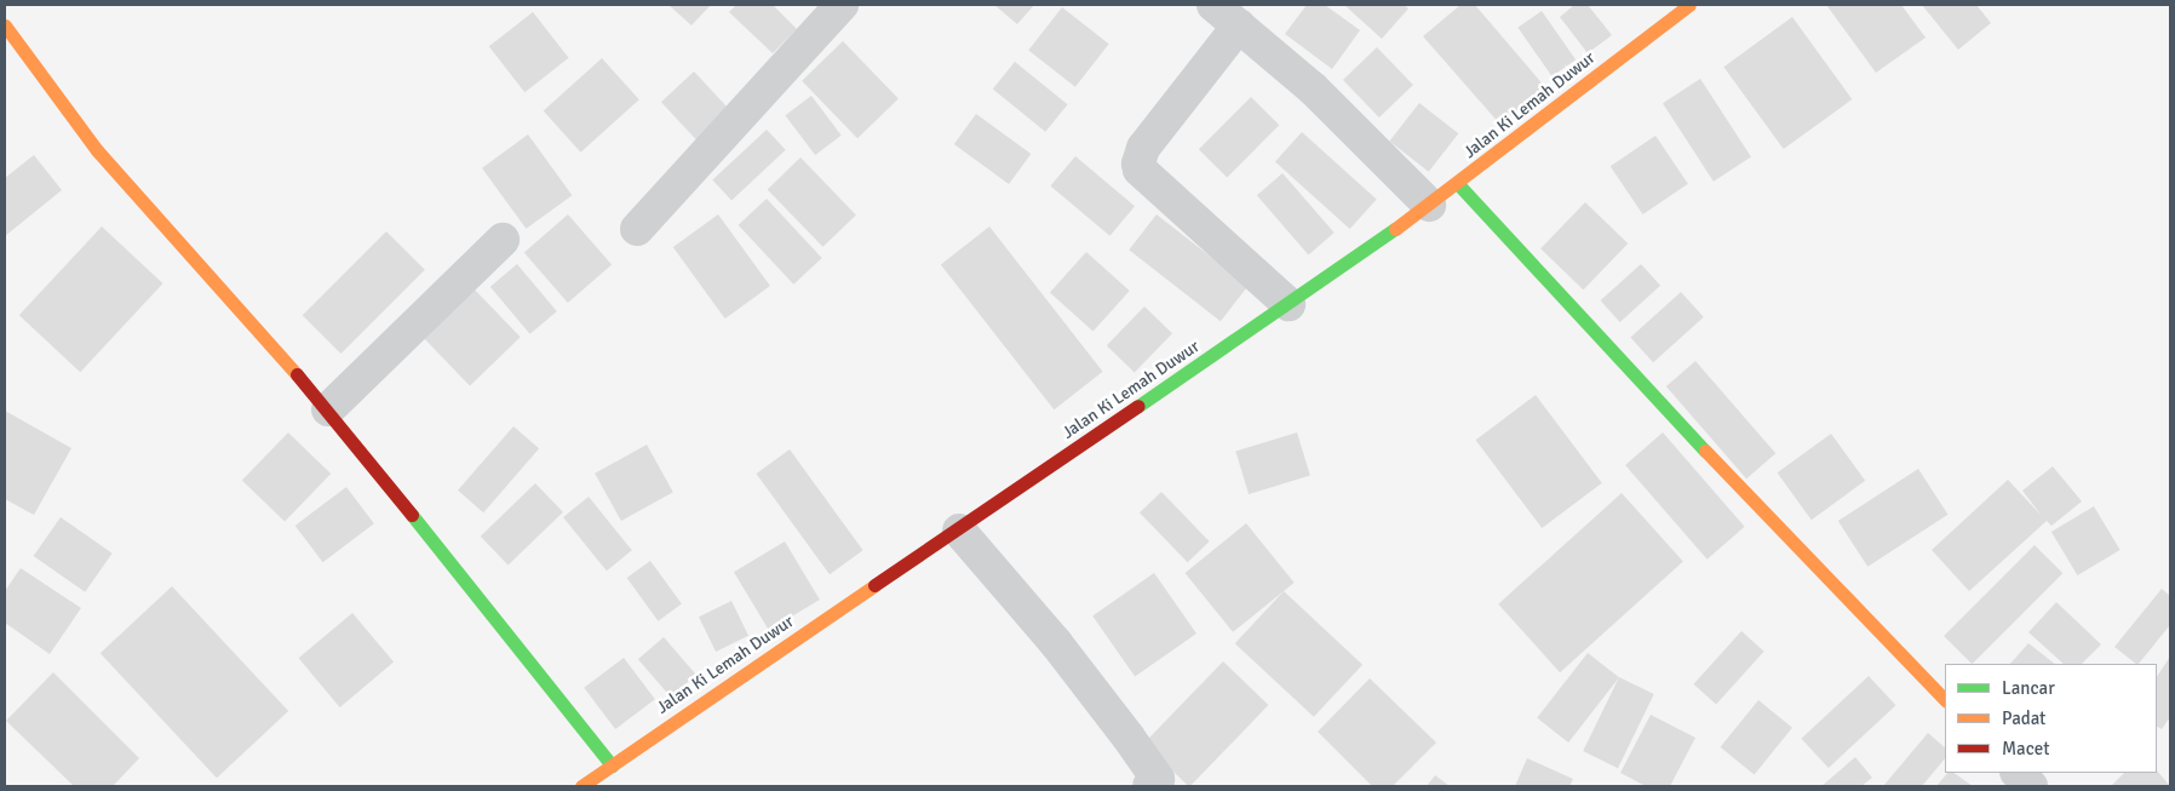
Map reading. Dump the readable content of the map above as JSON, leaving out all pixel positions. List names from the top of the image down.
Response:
{
  "streets": {
    "street": ["Jalan Ki Lemah Duwur"]
  },
  "legend": ["Lancar", "Padat", "Macet"]
}
